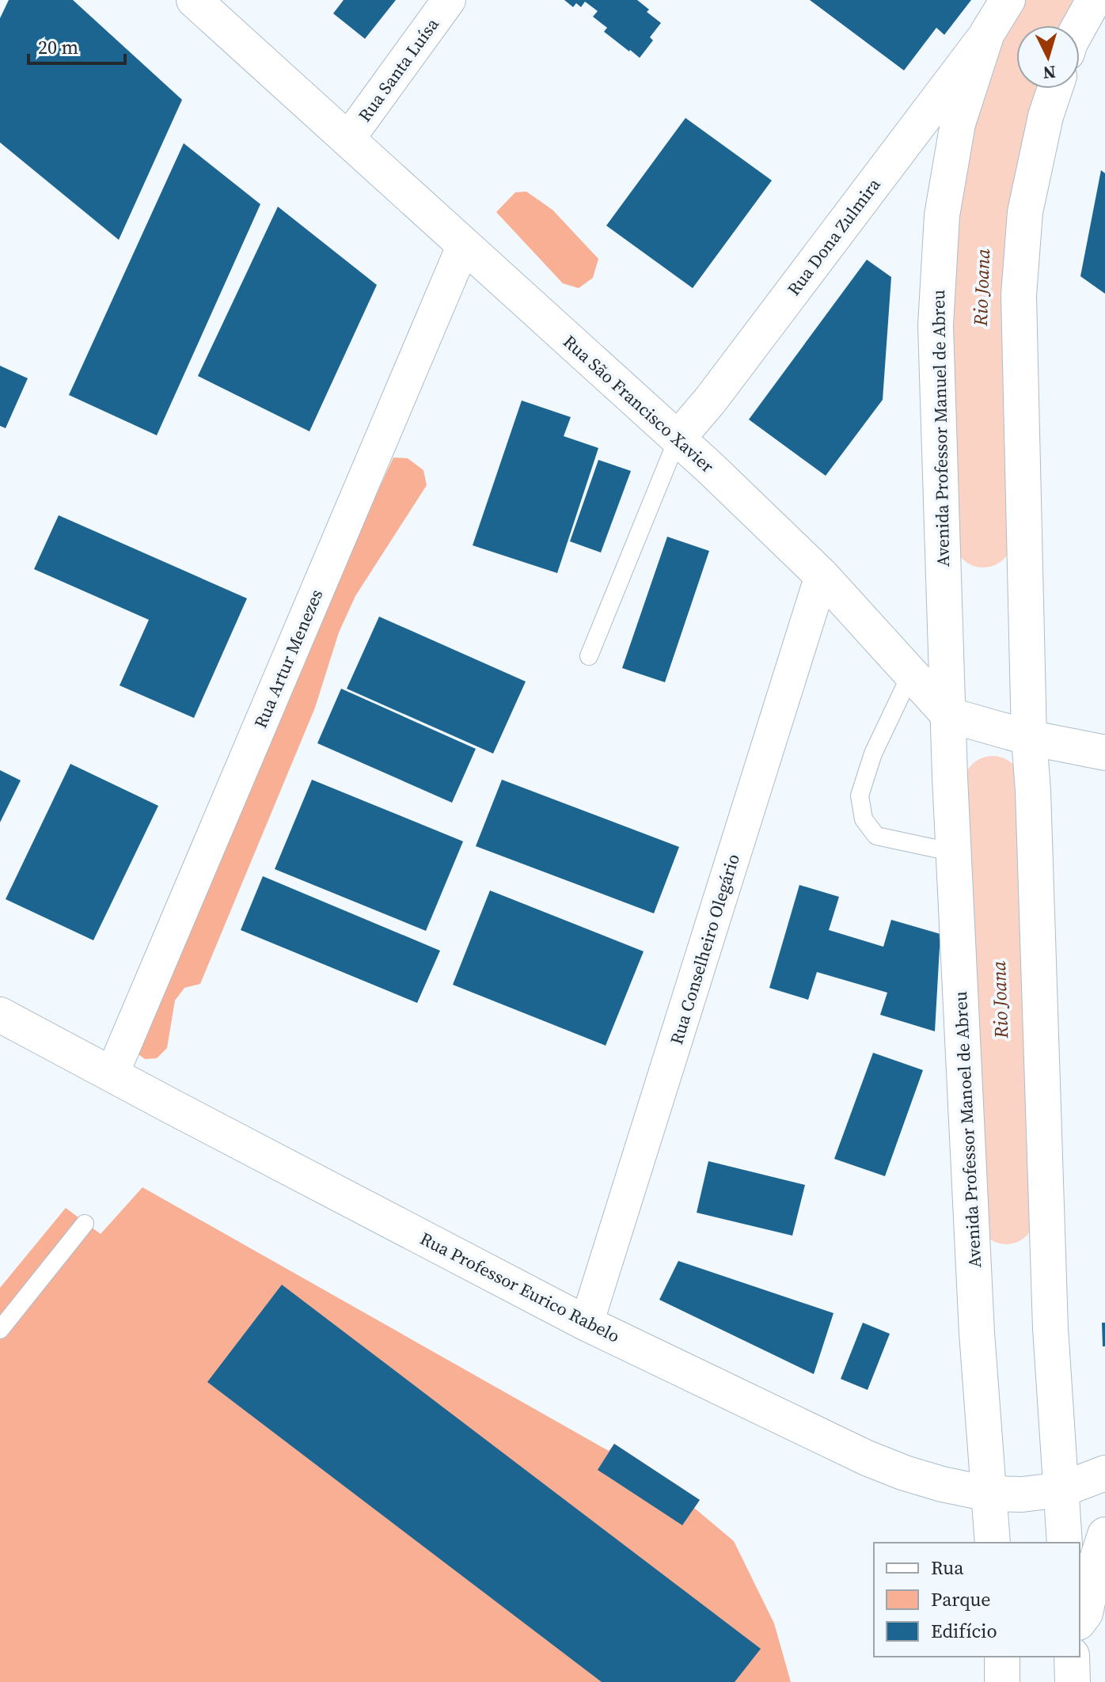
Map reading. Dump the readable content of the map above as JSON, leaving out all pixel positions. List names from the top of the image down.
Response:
{
  "streets": {
    "main road": [
      "Rua Dona Zulmira",
      "Rua São Francisco Xavier",
      "Avenida Professor Manuel de Abreu",
      "Avenida Professor Manoel de Abreu",
      "Rua Professor Eurico Rabelo"
    ],
    "street": ["Rua Santa Luísa", "Rua Artur Menezes", "Rua Conselheiro Olegário"]
  },
  "crossings": [
    ["Rua Santa Luísa", "Rua São Francisco Xavier"],
    ["Rua Dona Zulmira", "Rua São Francisco Xavier"],
    ["Rua Dona Zulmira", "Avenida Professor Manuel de Abreu"],
    ["Rua São Francisco Xavier", "Avenida Professor Manuel de Abreu"],
    ["Rua São Francisco Xavier", "Rua Artur Menezes"],
    ["Rua São Francisco Xavier", "Rua Conselheiro Olegário"],
    ["Rua São Francisco Xavier", "Avenida Professor Manoel de Abreu"],
    ["Avenida Professor Manuel de Abreu", "Avenida Professor Manoel de Abreu"],
    ["Rua Artur Menezes", "Rua Professor Eurico Rabelo"],
    ["Rua Conselheiro Olegário", "Rua Professor Eurico Rabelo"],
    ["Avenida Professor Manoel de Abreu", "Rua Professor Eurico Rabelo"]
  ],
  "water": ["Rio Joana"],
  "legend": ["Rua", "Parque", "Edifício"],
  "scale_bar": "20 m",
  "north": "bottom"
}
